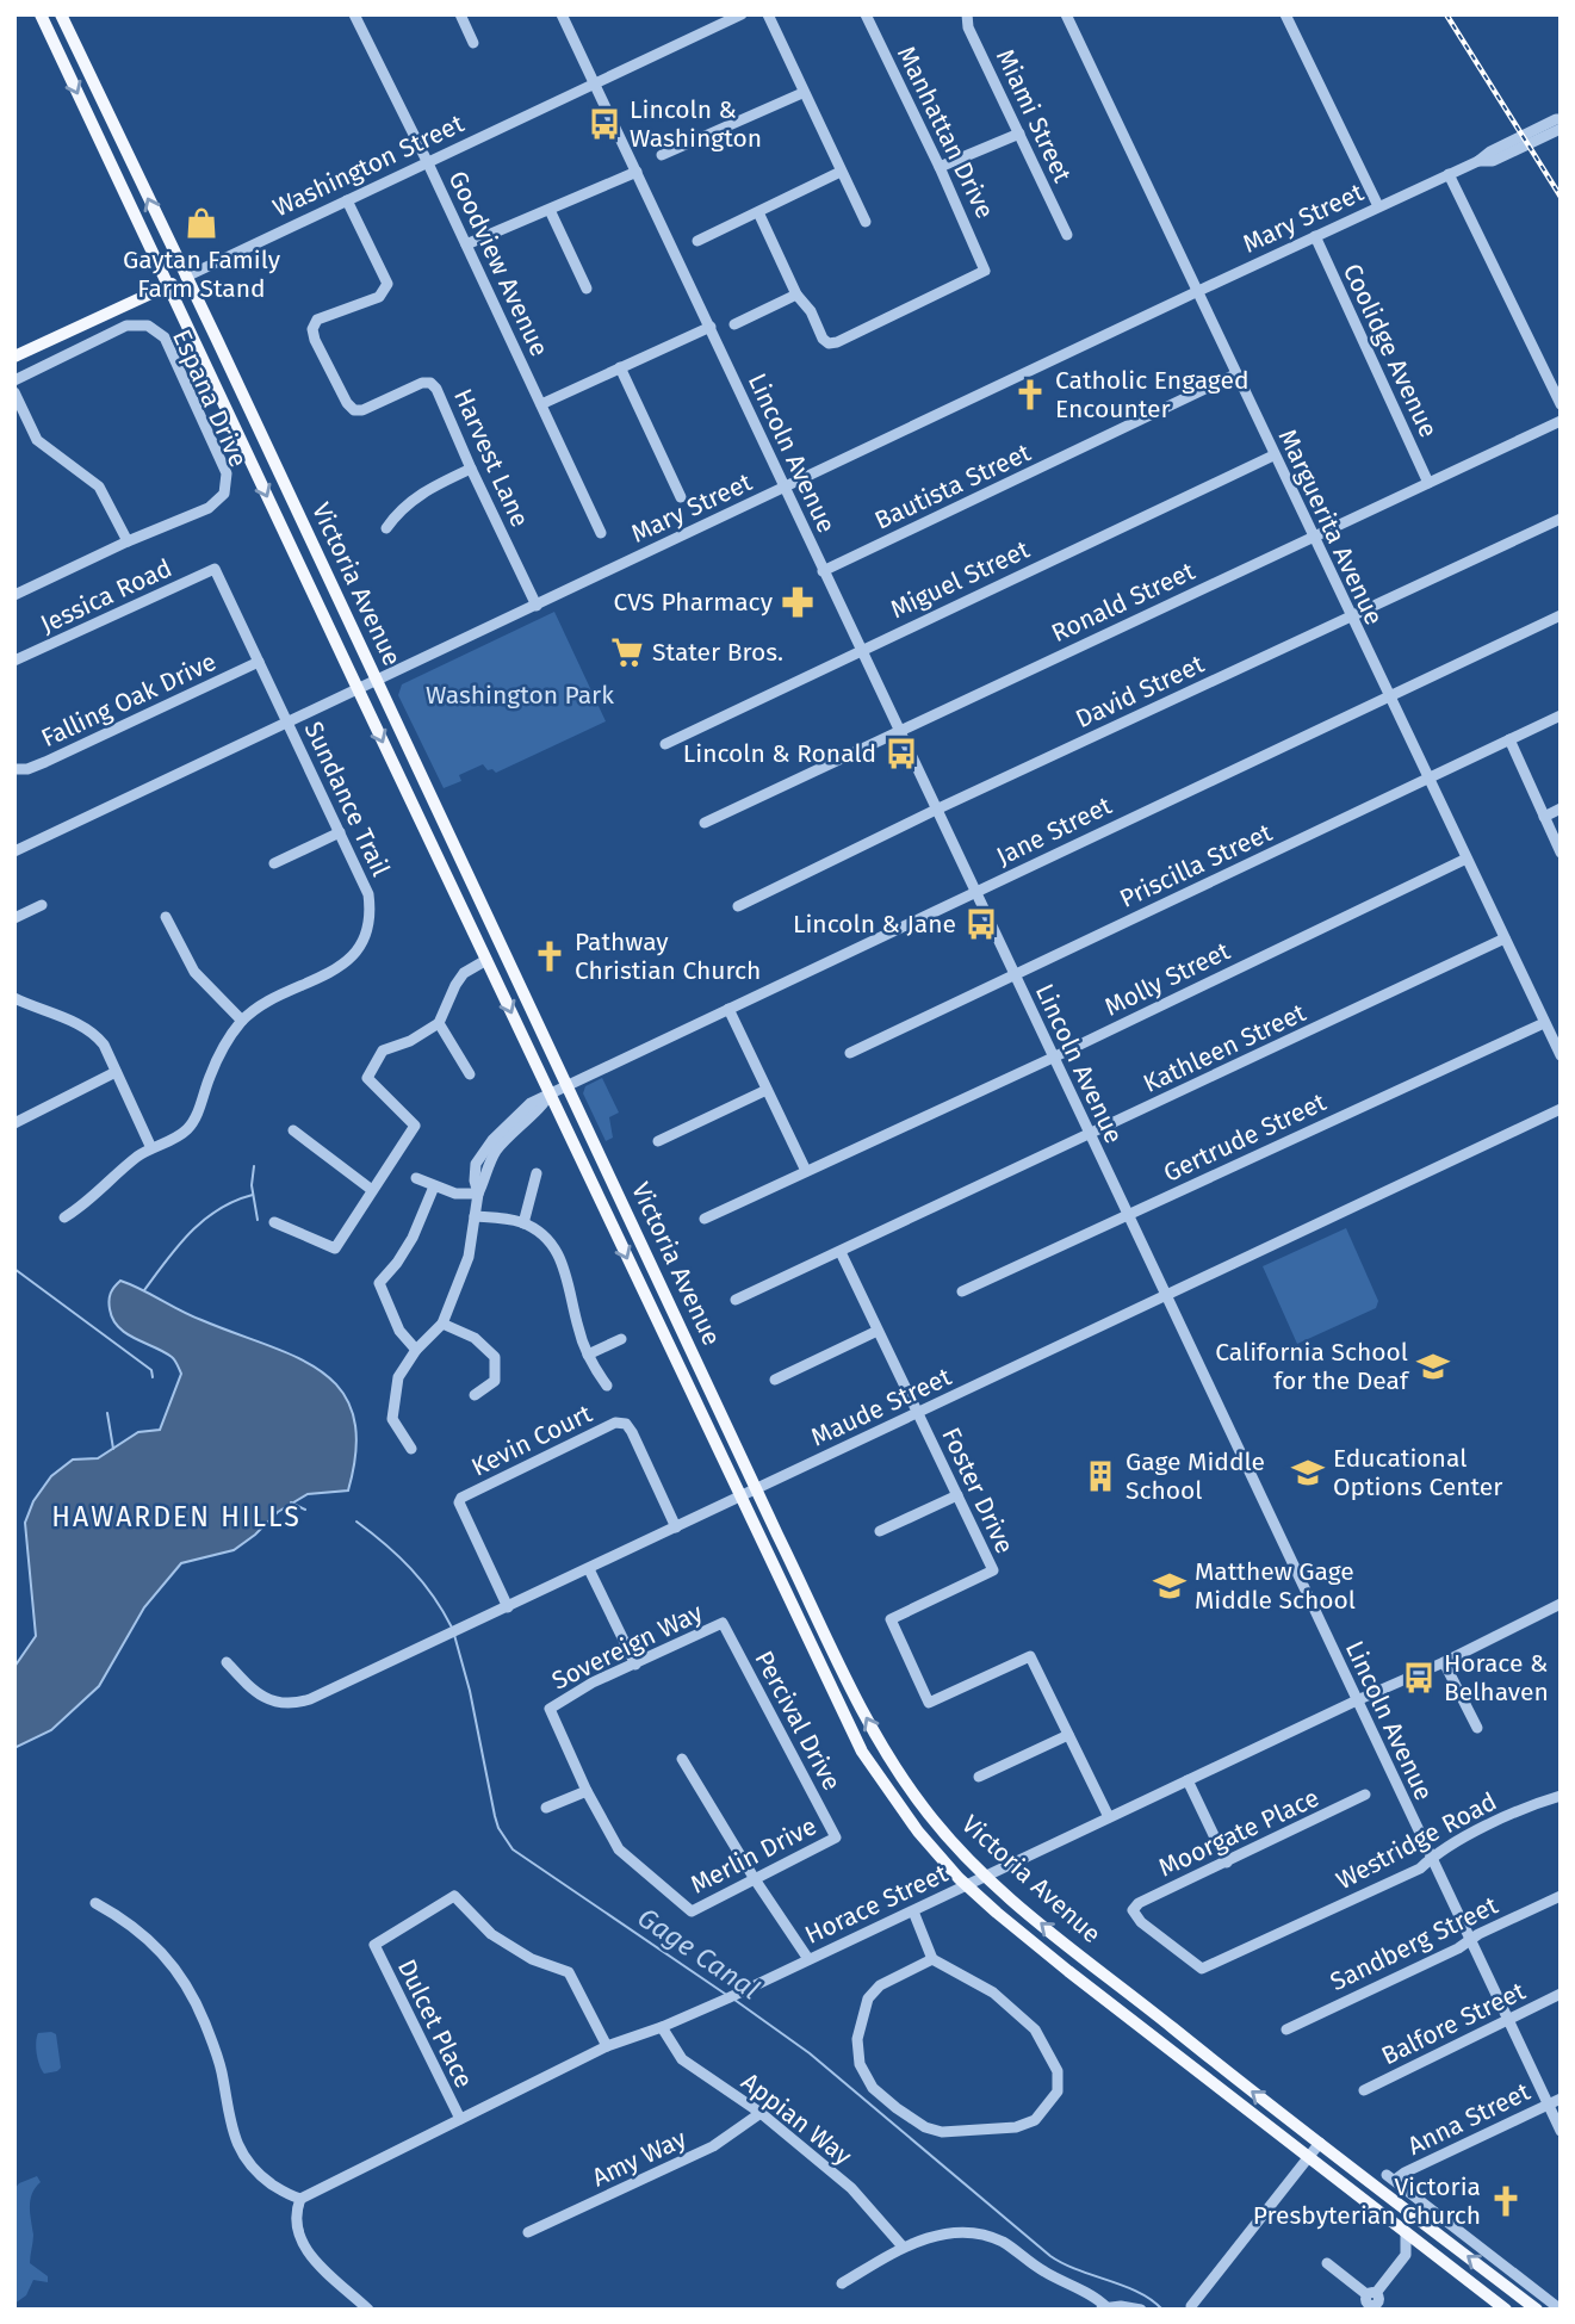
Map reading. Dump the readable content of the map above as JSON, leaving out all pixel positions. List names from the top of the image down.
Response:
{
  "streets": {
    "main road": ["Washington Street", "Victoria Avenue"],
    "street": [
      "Miami Street",
      "Manhattan Drive",
      "Mary Street",
      "Goodview Avenue",
      "Coolidge Avenue",
      "Espana Drive",
      "Lincoln Avenue",
      "Harvest Lane",
      "Bautista Street",
      "Marguerita Avenue",
      "Miguel Street",
      "Jessica Road",
      "Ronald Street",
      "David Street",
      "Falling Oak Drive",
      "Sundance Trail",
      "Jane Street",
      "Priscilla Street",
      "Molly Street",
      "Kathleen Street",
      "Gertrude Street",
      "Maude Street",
      "Kevin Court",
      "Foster Drive",
      "Sovereign Way",
      "Percival Drive",
      "Moorgate Place",
      "Westridge Road",
      "Merlin Drive",
      "Horace Street",
      "Sandberg Street",
      "Dulcet Place",
      "Balfore Street",
      "Appian Way",
      "Anna Street",
      "Amy Way"
    ]
  },
  "crossings": [
    ["Washington Street", "Goodview Avenue"],
    ["Washington Street", "Lincoln Avenue"],
    ["Washington Street", "Harvest Lane"],
    ["Washington Street", "Victoria Avenue"],
    ["Mary Street", "Coolidge Avenue"],
    ["Mary Street", "Lincoln Avenue"],
    ["Mary Street", "Harvest Lane"],
    ["Mary Street", "Marguerita Avenue"],
    ["Mary Street", "Victoria Avenue"],
    ["Mary Street", "Sundance Trail"],
    ["Coolidge Avenue", "Ronald Street"],
    ["Lincoln Avenue", "Bautista Street"],
    ["Lincoln Avenue", "Miguel Street"],
    ["Lincoln Avenue", "Ronald Street"],
    ["Lincoln Avenue", "David Street"],
    ["Lincoln Avenue", "Jane Street"],
    ["Lincoln Avenue", "Priscilla Street"],
    ["Lincoln Avenue", "Molly Street"],
    ["Lincoln Avenue", "Kathleen Street"],
    ["Lincoln Avenue", "Gertrude Street"],
    ["Lincoln Avenue", "Maude Street"],
    ["Lincoln Avenue", "Westridge Road"],
    ["Lincoln Avenue", "Horace Street"],
    ["Lincoln Avenue", "Sandberg Street"],
    ["Lincoln Avenue", "Balfore Street"],
    ["Lincoln Avenue", "Anna Street"],
    ["Bautista Street", "Marguerita Avenue"],
    ["Marguerita Avenue", "Miguel Street"],
    ["Marguerita Avenue", "Ronald Street"],
    ["Marguerita Avenue", "David Street"],
    ["Marguerita Avenue", "Jane Street"],
    ["Marguerita Avenue", "Priscilla Street"],
    ["Marguerita Avenue", "Molly Street"],
    ["Marguerita Avenue", "Kathleen Street"],
    ["Marguerita Avenue", "Gertrude Street"],
    ["Victoria Avenue", "Jane Street"],
    ["Victoria Avenue", "Maude Street"],
    ["Victoria Avenue", "Horace Street"],
    ["Jessica Road", "Sundance Trail"],
    ["Falling Oak Drive", "Sundance Trail"],
    ["Kathleen Street", "Foster Drive"],
    ["Maude Street", "Kevin Court"],
    ["Maude Street", "Foster Drive"],
    ["Foster Drive", "Horace Street"],
    ["Sovereign Way", "Percival Drive"],
    ["Sovereign Way", "Merlin Drive"],
    ["Percival Drive", "Merlin Drive"],
    ["Moorgate Place", "Westridge Road"],
    ["Horace Street", "Dulcet Place"],
    ["Horace Street", "Appian Way"],
    ["Appian Way", "Amy Way"]
  ],
  "districts": ["HAWARDEN HILLS"],
  "water": ["Gage Canal"],
  "parks": ["Washington Park"],
  "places": {
    "bus stop": [
      "Lincoln & Washington",
      "Lincoln & Ronald",
      "Lincoln & Jane",
      "Horace & Belhaven"
    ],
    "shop": ["Gaytan Family Farm Stand"],
    "church": ["Catholic Engaged Encounter", "Pathway Christian Church", "Victoria Presbyterian Church"],
    "pharmacy": ["CVS Pharmacy"],
    "supermarket": ["Stater Bros."],
    "school or university": ["California School for the Deaf", "Educational Options Center", "Matthew Gage Middle School"],
    "building": ["Gage Middle School"]
  }
}
